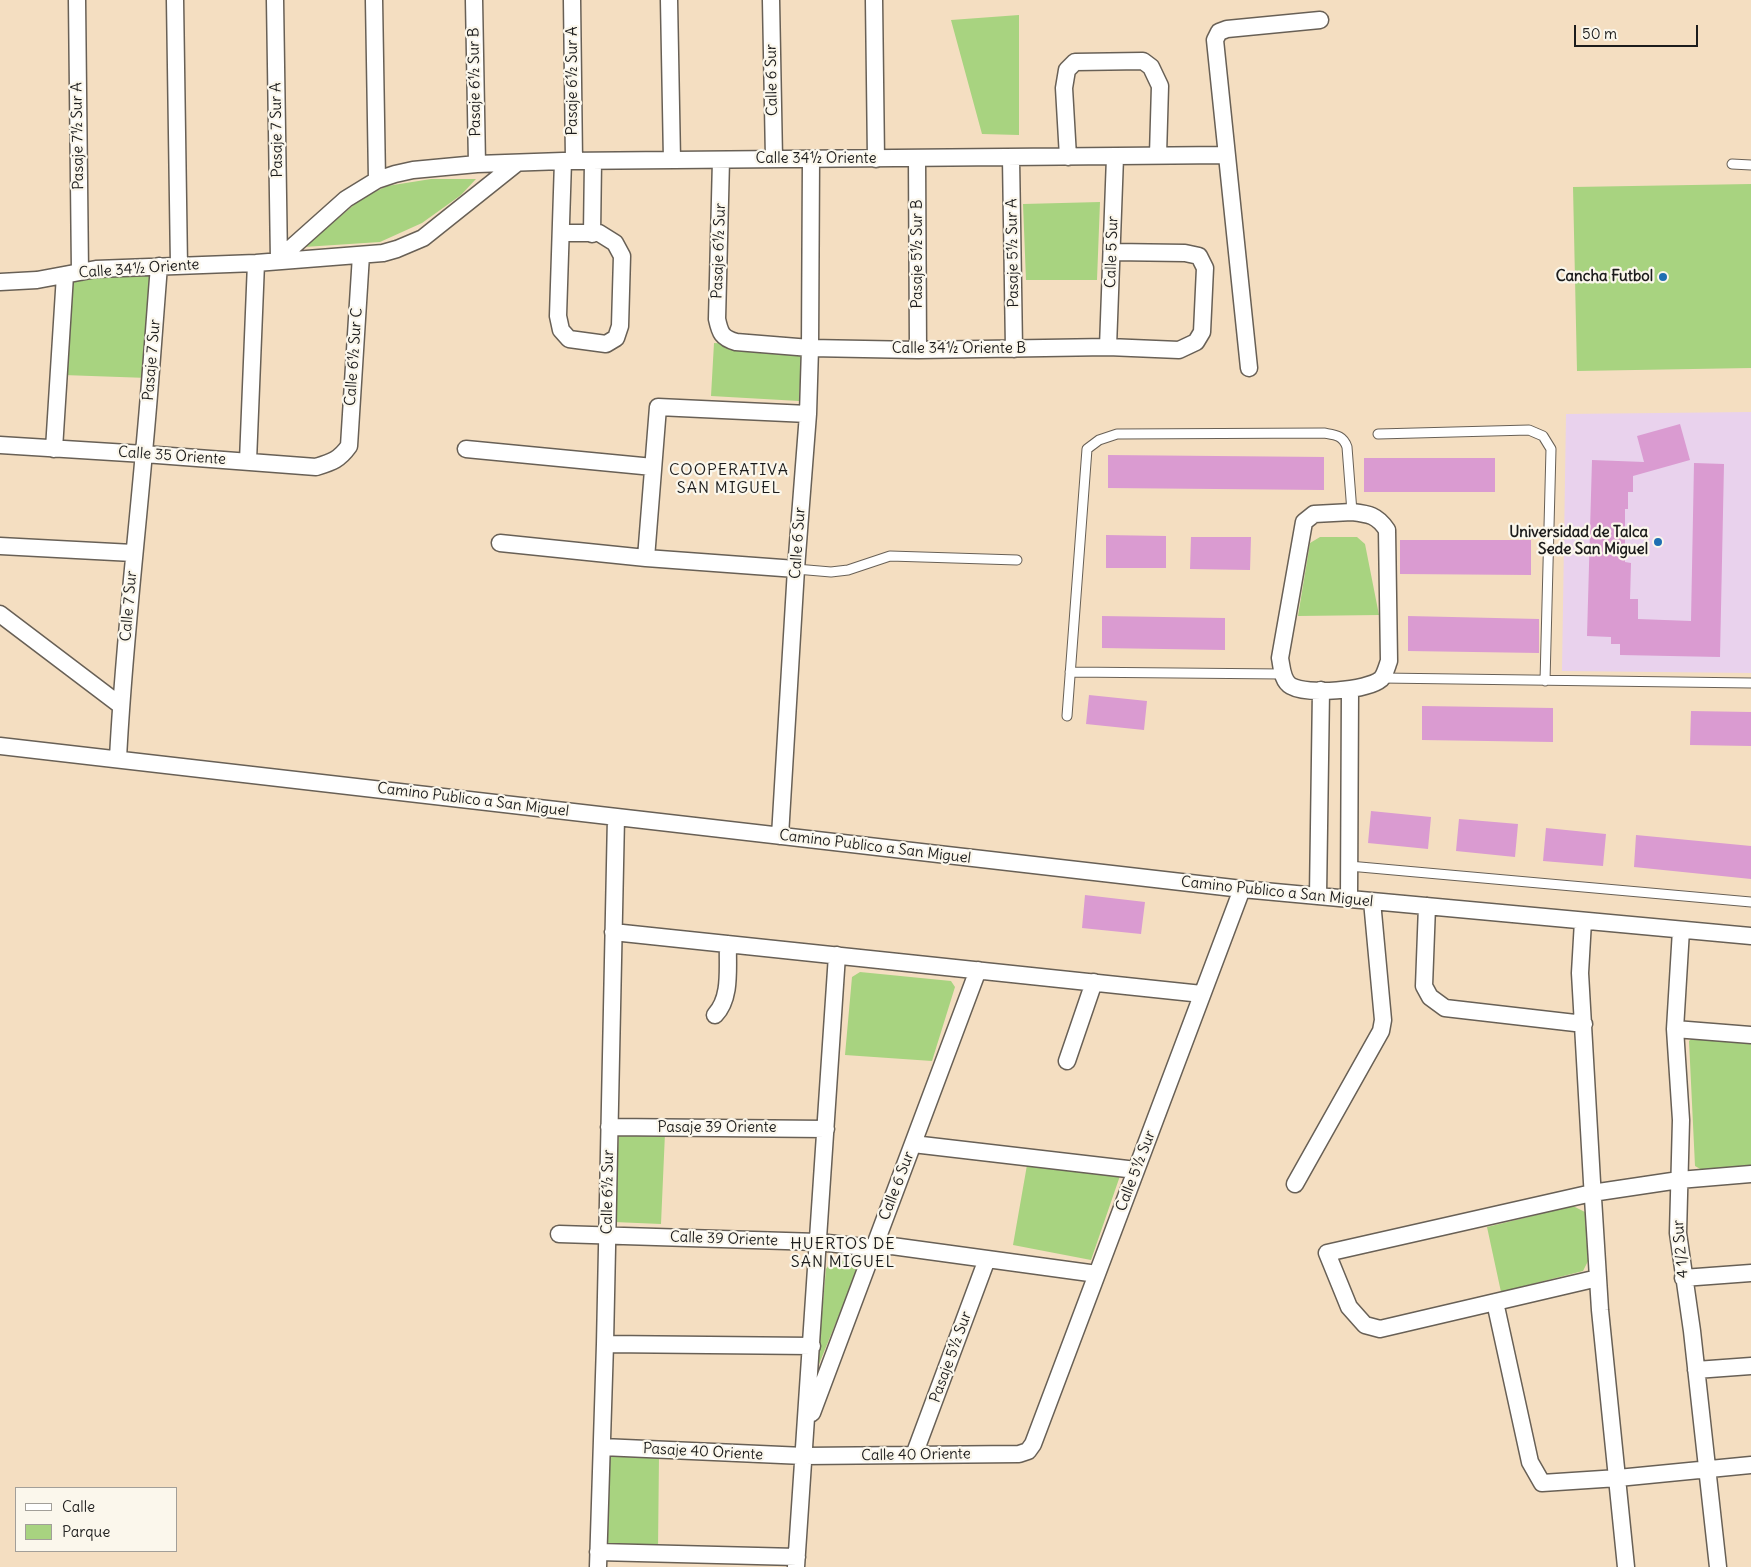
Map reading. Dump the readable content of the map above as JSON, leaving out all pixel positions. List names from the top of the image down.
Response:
{
  "streets": {
    "street": [
      "Calle 6 Sur",
      "Pasaje 6½ Sur A",
      "Pasaje 6½ Sur B",
      "Pasaje 7 Sur A",
      "Pasaje 7½ Sur A",
      "Calle 34½ Oriente",
      "Pasaje 6½ Sur",
      "Calle 5 Sur",
      "Pasaje 5½ Sur A",
      "Pasaje 5½ Sur B",
      "Calle 34½ Oriente B",
      "Calle 6½ Sur C",
      "Pasaje 7 Sur",
      "Calle 35 Oriente",
      "Calle 7 Sur",
      "Camino Publico a San Miguel",
      "Pasaje 39 Oriente",
      "Calle 5½ Sur",
      "Calle 6½ Sur",
      "Calle 39 Oriente",
      "4 1/2 Sur",
      "Pasaje 5½ Sur",
      "Pasaje 40 Oriente",
      "Calle 40 Oriente"
    ]
  },
  "crossings": [
    ["Calle 6 Sur", "Calle 34½ Oriente"],
    ["Calle 6 Sur", "Calle 34½ Oriente B"],
    ["Calle 6 Sur", "Camino Publico a San Miguel"],
    ["Calle 6 Sur", "Pasaje 39 Oriente"],
    ["Calle 6 Sur", "Calle 39 Oriente"],
    ["Calle 6 Sur", "Pasaje 40 Oriente"],
    ["Calle 6 Sur", "Calle 40 Oriente"],
    ["Pasaje 6½ Sur A", "Calle 34½ Oriente"],
    ["Pasaje 6½ Sur B", "Calle 34½ Oriente"],
    ["Pasaje 7 Sur A", "Calle 34½ Oriente"],
    ["Pasaje 7½ Sur A", "Calle 34½ Oriente"],
    ["Pasaje 7½ Sur A", "Calle 35 Oriente"],
    ["Calle 34½ Oriente", "Pasaje 6½ Sur"],
    ["Calle 34½ Oriente", "Calle 5 Sur"],
    ["Calle 34½ Oriente", "Pasaje 5½ Sur A"],
    ["Calle 34½ Oriente", "Pasaje 5½ Sur B"],
    ["Calle 34½ Oriente", "Calle 6½ Sur C"],
    ["Calle 34½ Oriente", "Pasaje 7 Sur"],
    ["Pasaje 6½ Sur", "Calle 34½ Oriente B"],
    ["Calle 5 Sur", "Calle 34½ Oriente B"],
    ["Pasaje 5½ Sur A", "Calle 34½ Oriente B"],
    ["Pasaje 5½ Sur B", "Calle 34½ Oriente B"],
    ["Calle 6½ Sur C", "Calle 35 Oriente"],
    ["Pasaje 7 Sur", "Calle 35 Oriente"],
    ["Pasaje 7 Sur", "Calle 7 Sur"],
    ["Calle 35 Oriente", "Calle 7 Sur"],
    ["Calle 7 Sur", "Camino Publico a San Miguel"],
    ["Camino Publico a San Miguel", "Calle 5½ Sur"],
    ["Camino Publico a San Miguel", "Calle 6½ Sur"],
    ["Camino Publico a San Miguel", "4 1/2 Sur"],
    ["Pasaje 39 Oriente", "Calle 6½ Sur"],
    ["Calle 5½ Sur", "Calle 39 Oriente"],
    ["Calle 5½ Sur", "Calle 40 Oriente"],
    ["Calle 6½ Sur", "Calle 39 Oriente"],
    ["Calle 6½ Sur", "Pasaje 40 Oriente"],
    ["Calle 39 Oriente", "Pasaje 5½ Sur"],
    ["Pasaje 5½ Sur", "Calle 40 Oriente"],
    ["Pasaje 40 Oriente", "Calle 40 Oriente"]
  ],
  "districts": ["COOPERATIVA SAN MIGUEL", "HUERTOS DE SAN MIGUEL"],
  "places": ["Cancha Futbol", "Universidad de Talca Sede San Miguel"],
  "legend": ["Calle", "Parque"],
  "scale_bar": "50 m"
}
